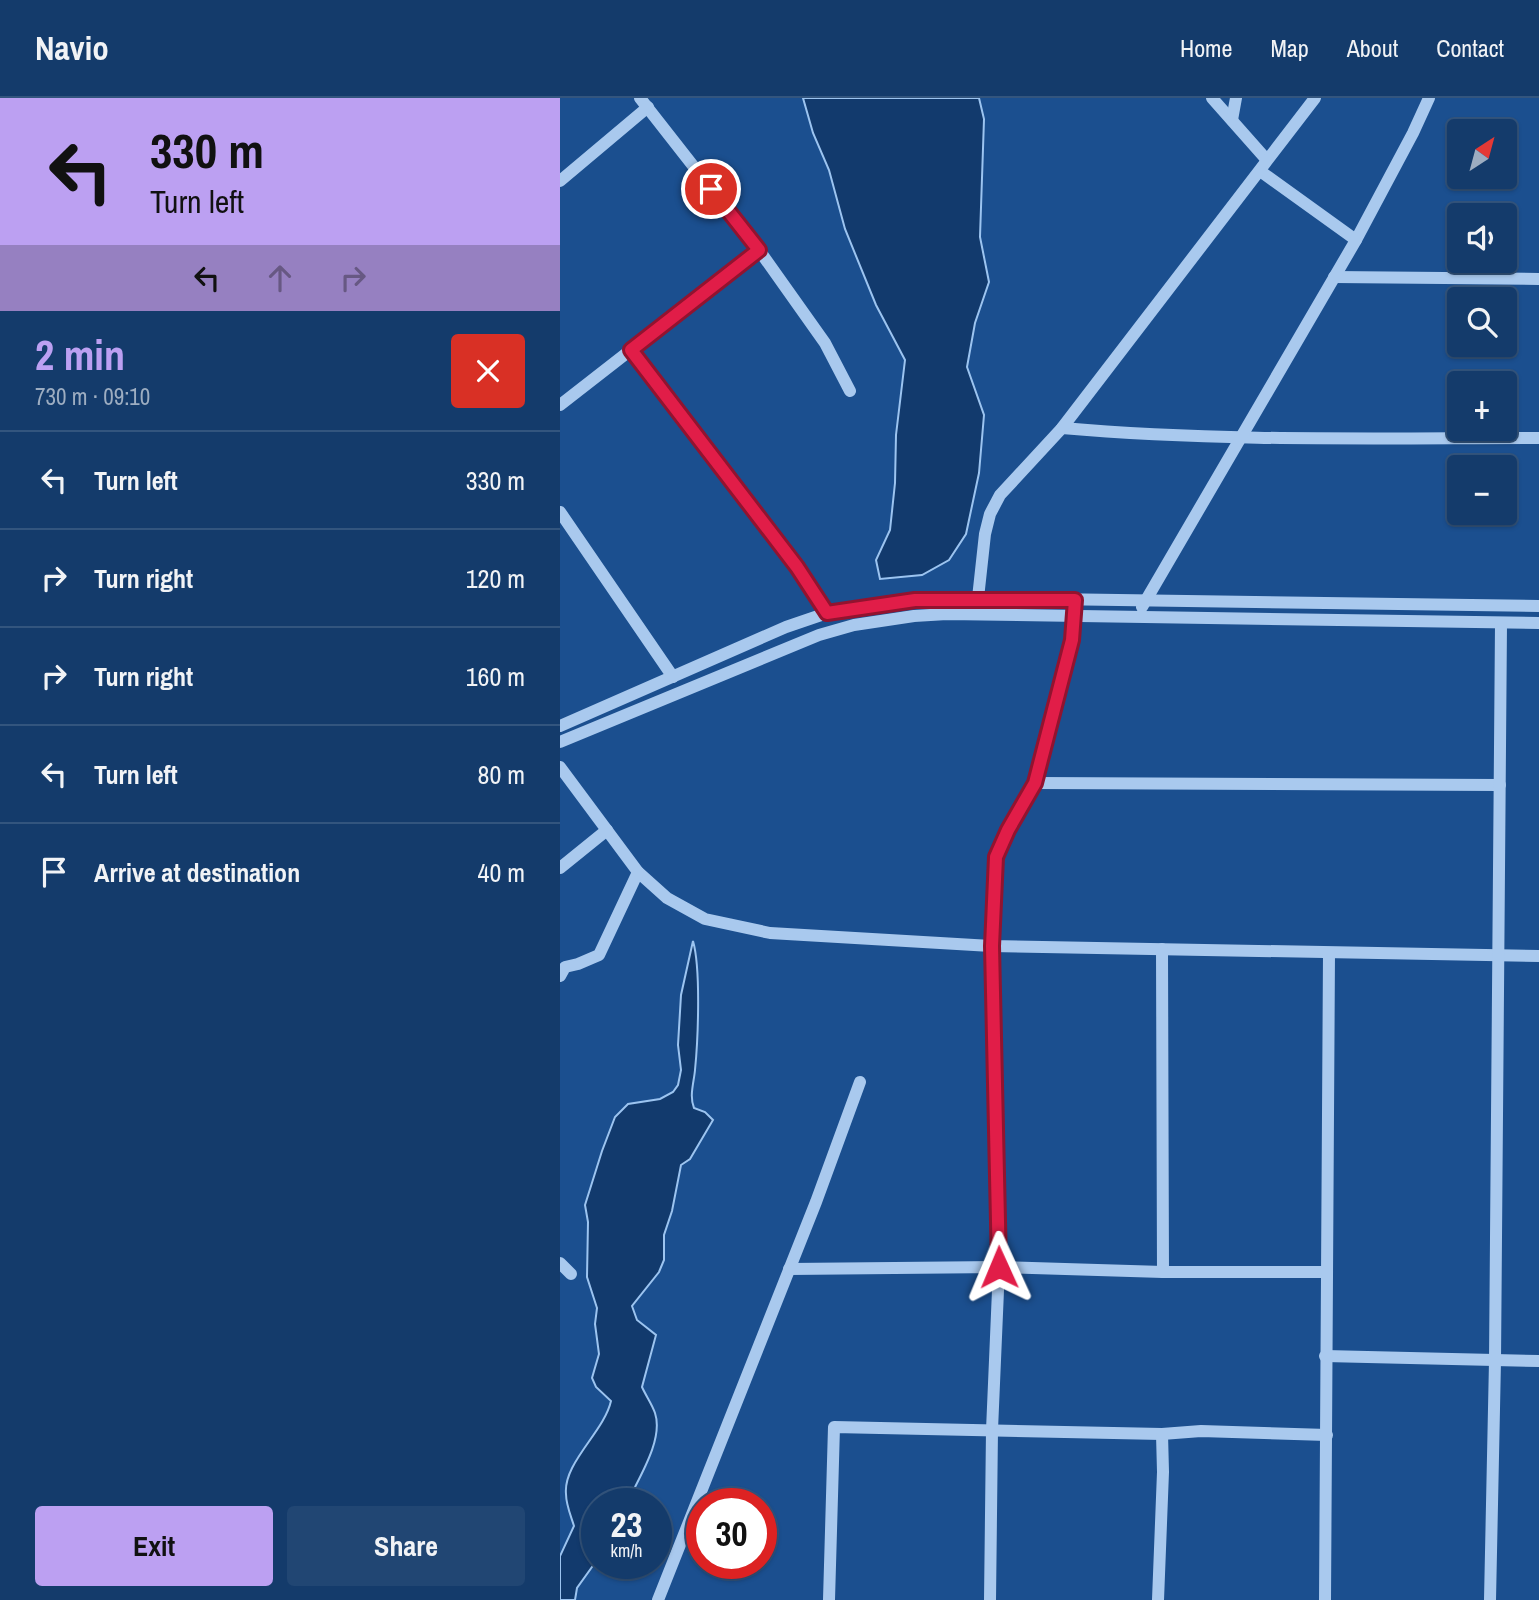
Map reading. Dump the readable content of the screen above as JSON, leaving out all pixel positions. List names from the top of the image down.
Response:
{
  "north": "top right",
  "page": {
    "header": "Navio",
    "nav": [
      "Home",
      "Map",
      "About",
      "Contact"
    ],
    "turn": ["330 m", "Turn left"],
    "map_buttons": ["+", "−"],
    "heading": ["2 min", "730 m · 09:10"],
    "list": [
      {
        "name": "Turn left",
        "value": "330 m"
      },
      {
        "name": "Turn right",
        "value": "120 m"
      },
      {
        "name": "Turn right",
        "value": "160 m"
      },
      {
        "name": "Turn left",
        "value": "80 m"
      },
      {
        "name": "Arrive at destination",
        "value": "40 m"
      }
    ],
    "speed": "23 km/h",
    "limit": "30",
    "buttons": ["Exit", "Share"]
  }
}
